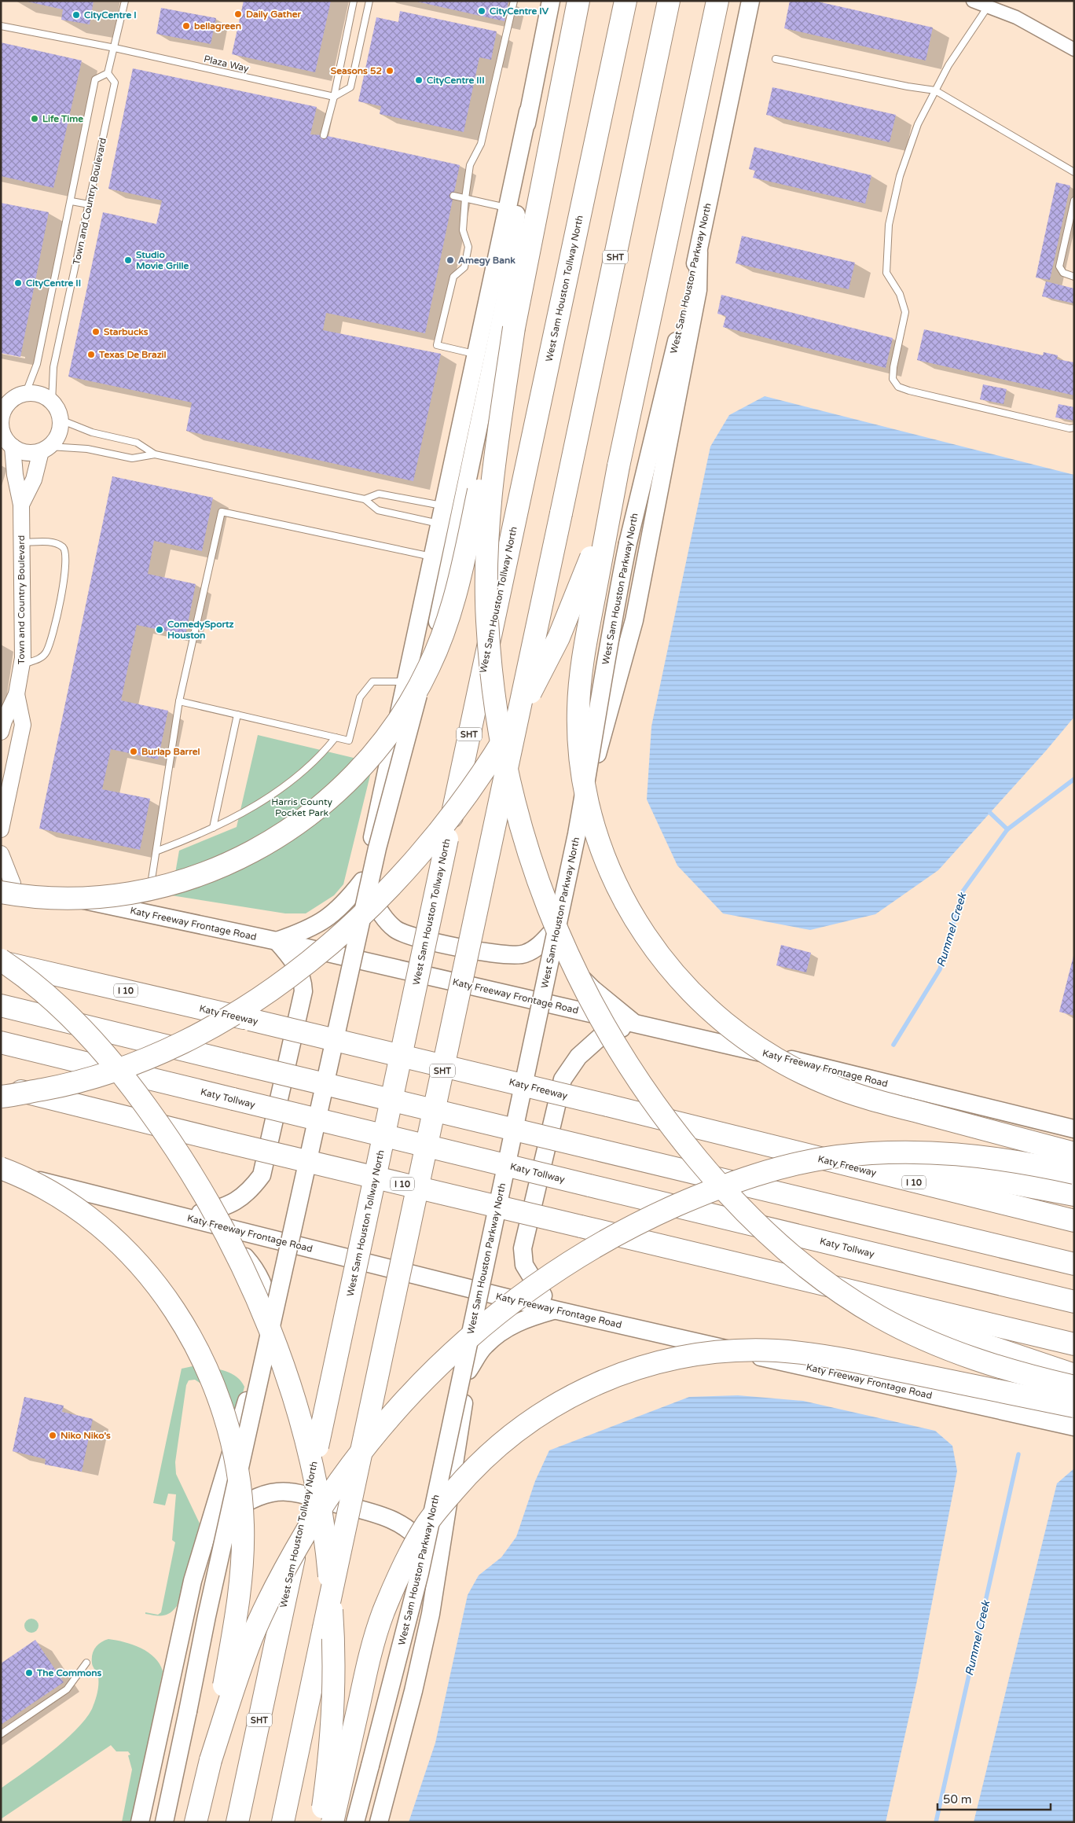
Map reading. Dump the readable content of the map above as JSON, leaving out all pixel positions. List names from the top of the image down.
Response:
{
  "streets": {
    "highway": [
      "SHT",
      "West Sam Houston Tollway North",
      "I 10",
      "Katy Freeway",
      "Katy Tollway"
    ],
    "main road": ["West Sam Houston Parkway North", "Katy Freeway Frontage Road"],
    "street": ["Town and Country Boulevard"],
    "lane": ["Plaza Way"]
  },
  "water": ["Rummel Creek"],
  "parks": ["Harris County Pocket Park"],
  "places": [
    "CityCentre IV",
    "Daily Gather",
    "CityCentre I",
    "bellagreen",
    "Seasons 52",
    "CityCentre III",
    "Life Time",
    "Studio Movie Grille",
    "Amegy Bank",
    "CityCentre II",
    "Starbucks",
    "Texas De Brazil",
    "ComedySportz Houston",
    "Burlap Barrel",
    "Niko Niko's",
    "The Commons"
  ],
  "scale_bar": "50 m"
}
